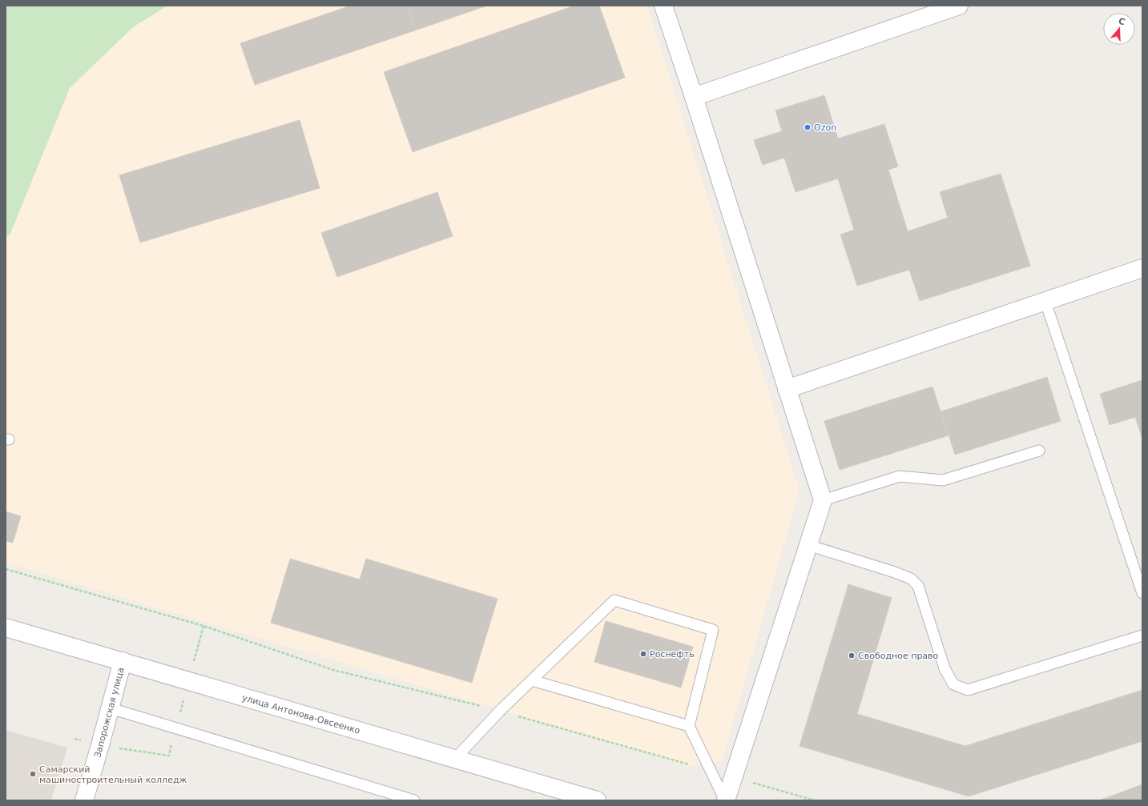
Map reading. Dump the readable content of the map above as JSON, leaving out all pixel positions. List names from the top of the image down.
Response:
{
  "streets": {
    "street": ["Запорожская улица", "улица Антонова-Овсеенко"]
  },
  "crossings": [
    ["Запорожская улица", "улица Антонова-Овсеенко"]
  ],
  "places": [
    "Ozon",
    "Роснефть",
    "Свободное право",
    "Самарский машиностроительный колледж"
  ],
  "north": "top"
}
